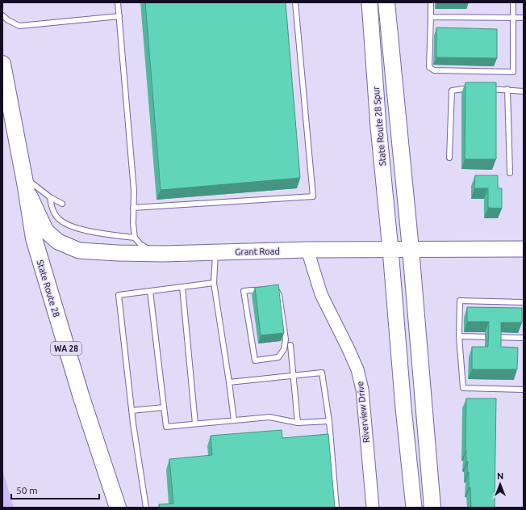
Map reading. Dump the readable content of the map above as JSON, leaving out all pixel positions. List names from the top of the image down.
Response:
{
  "streets": {
    "highway": ["State Route 28", "WA 28"],
    "main road": ["State Route 28 Spur", "Grant Road"],
    "street": ["Riverview Drive"]
  },
  "crossings": [
    ["State Route 28 Spur", "Grant Road"],
    ["Grant Road", "State Route 28"],
    ["Grant Road", "Riverview Drive"]
  ],
  "scale_bar": "50 m",
  "north": "top"
}
